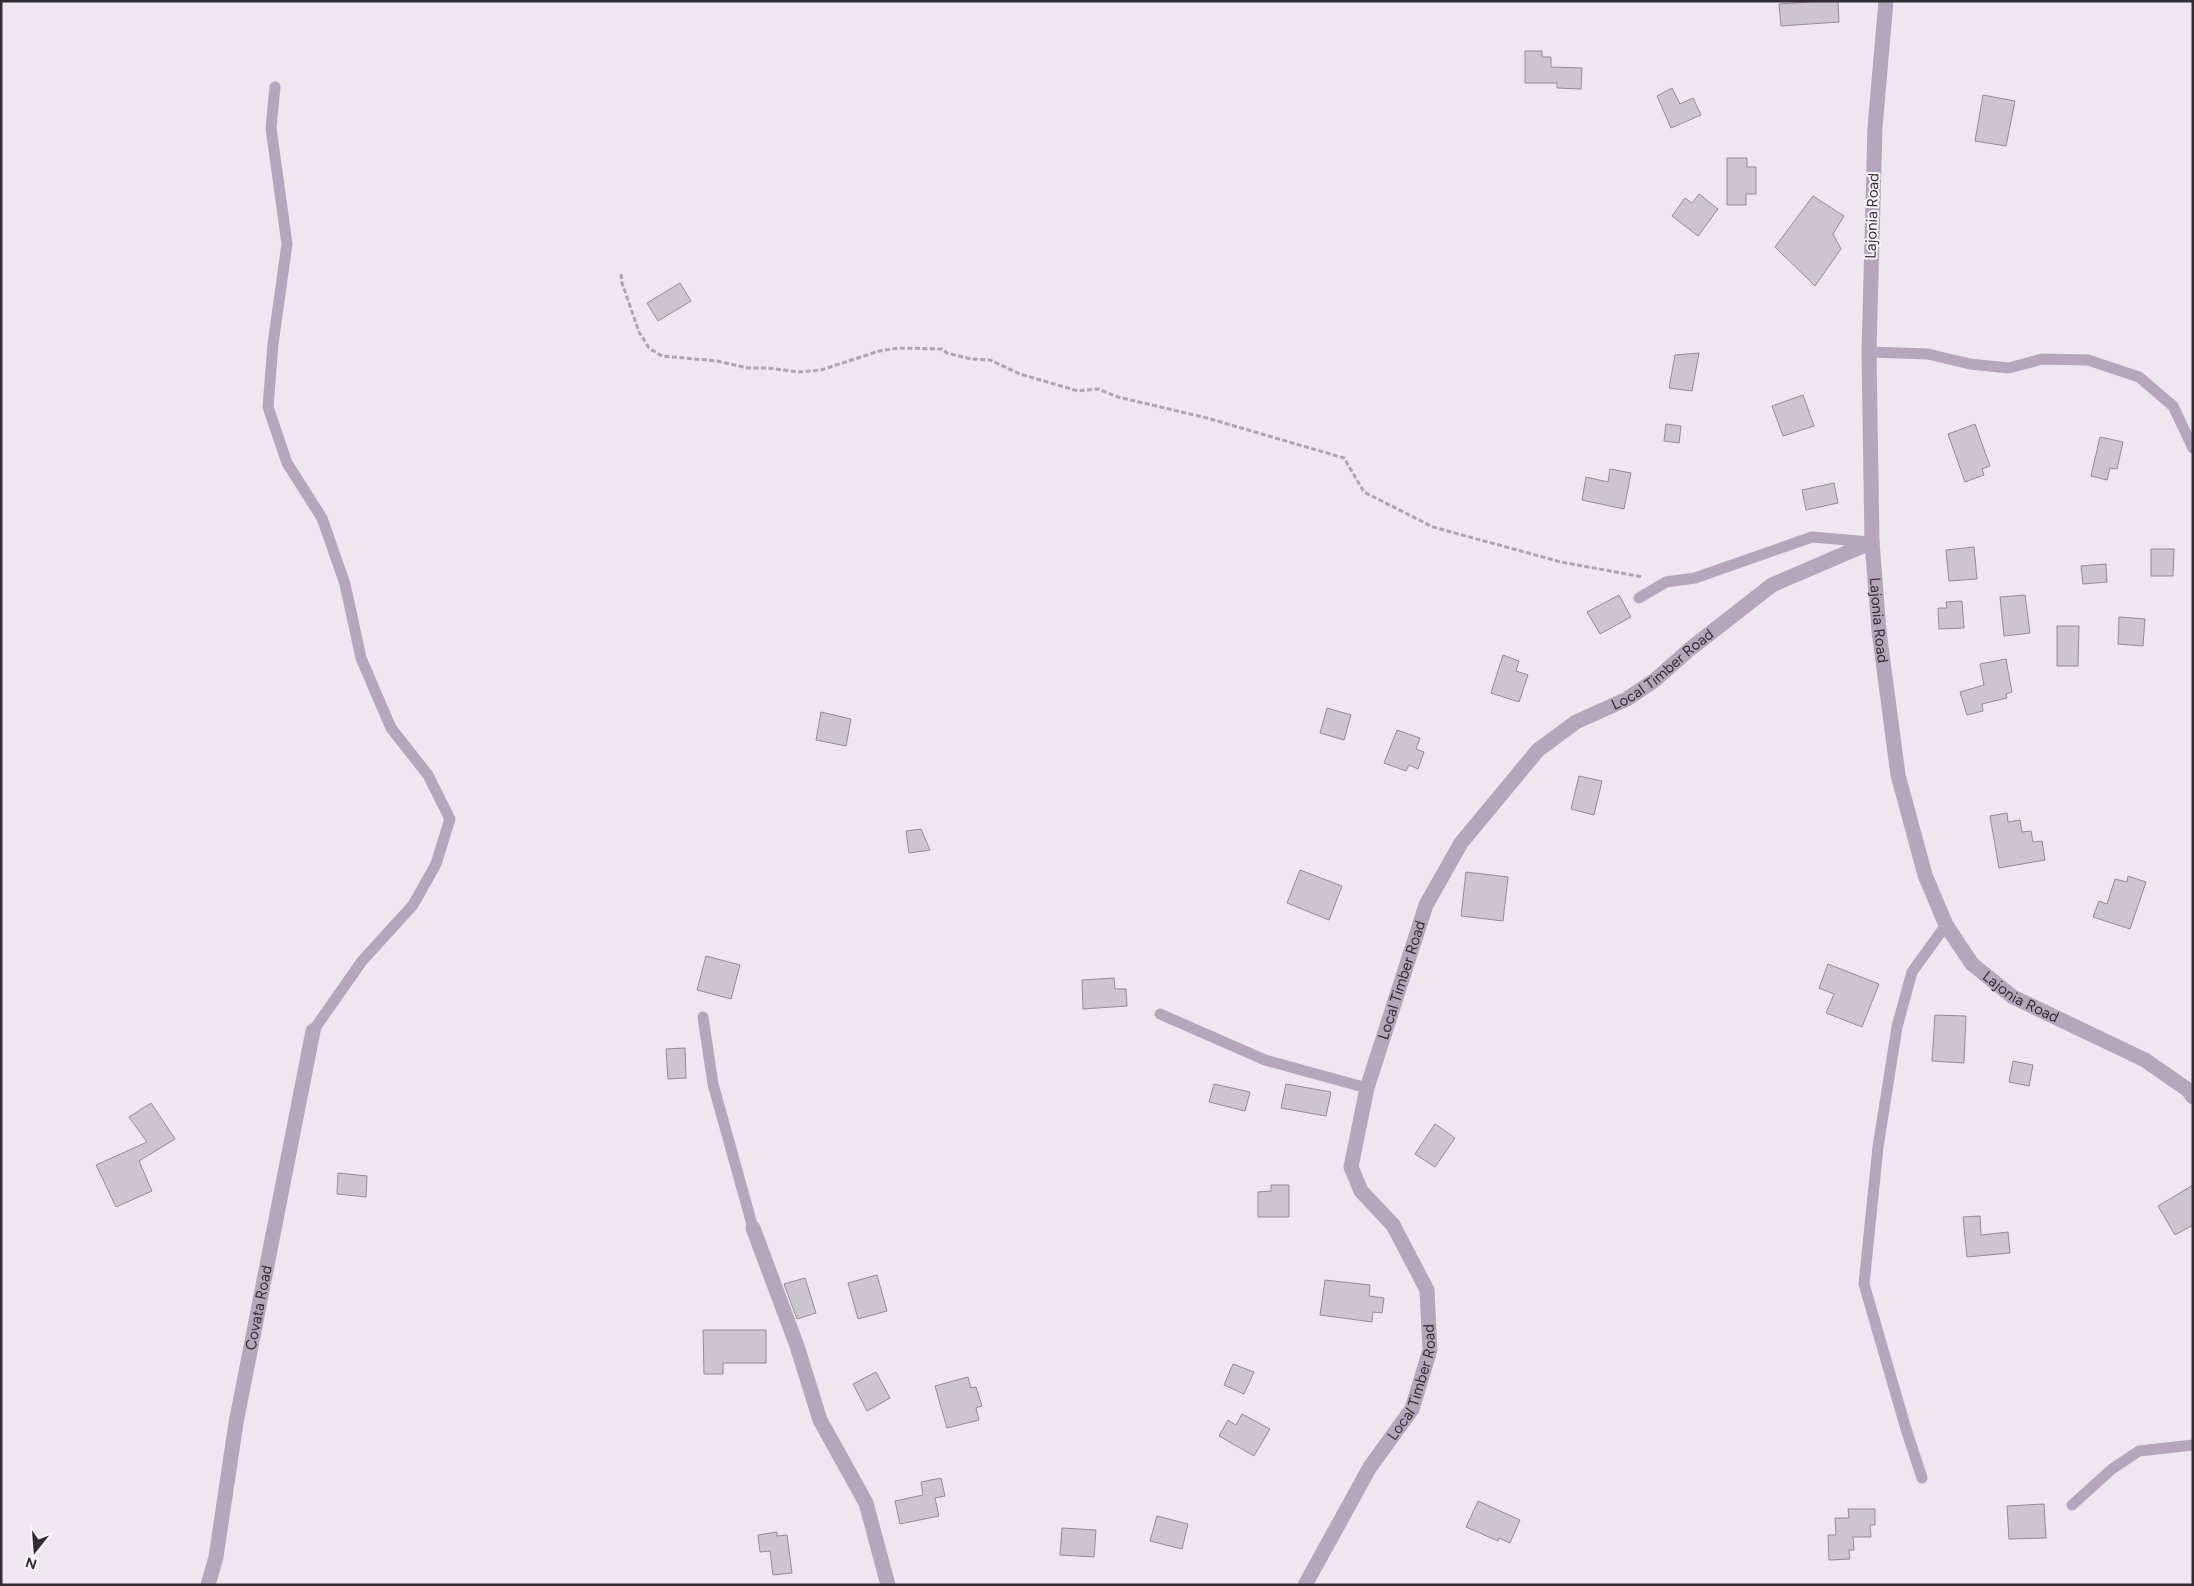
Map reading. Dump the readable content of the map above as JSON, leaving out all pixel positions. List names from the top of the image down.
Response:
{
  "streets": {
    "street": ["Lajonia Road", "Local Timber Road", "Covata Road"]
  },
  "crossings": [
    ["Lajonia Road", "Local Timber Road"]
  ],
  "north": "bottom"
}
